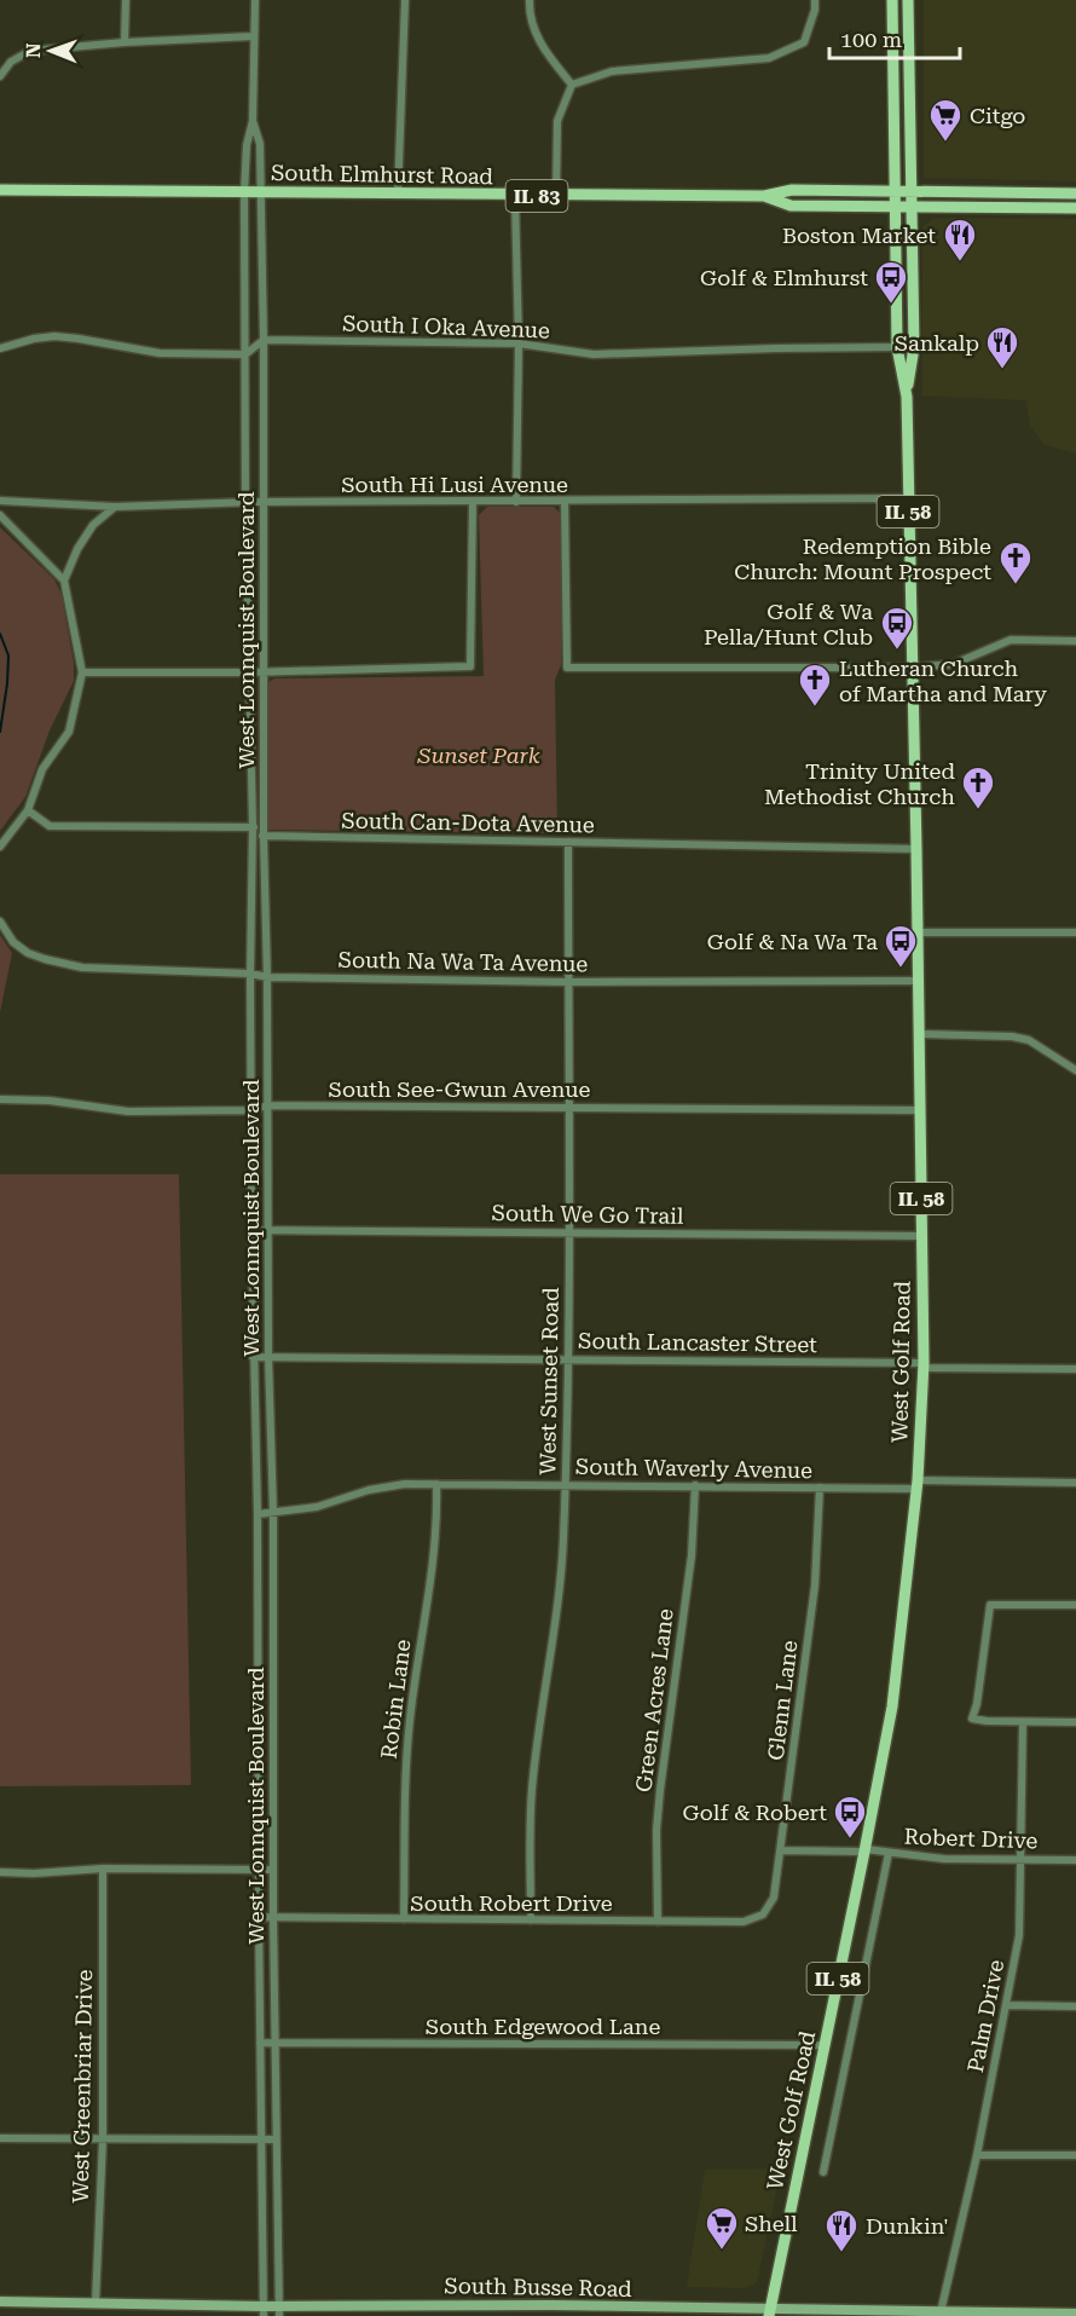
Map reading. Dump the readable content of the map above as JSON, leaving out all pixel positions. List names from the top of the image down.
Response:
{
  "streets": {
    "main road": [
      "South Elmhurst Road",
      "IL 83",
      "IL 58",
      "West Golf Road",
      "South Busse Road"
    ],
    "street": [
      "South I Oka Avenue",
      "South Hi Lusi Avenue",
      "West Lonnquist Boulevard",
      "South Can-Dota Avenue",
      "South Na Wa Ta Avenue",
      "South See-Gwun Avenue",
      "South We Go Trail",
      "South Lancaster Street",
      "West Sunset Road",
      "South Waverly Avenue",
      "Robin Lane",
      "Green Acres Lane",
      "Glenn Lane",
      "Robert Drive",
      "South Robert Drive",
      "Palm Drive",
      "South Edgewood Lane",
      "West Greenbriar Drive"
    ]
  },
  "crossings": [
    ["South Elmhurst Road", "West Lonnquist Boulevard"],
    ["South Elmhurst Road", "West Golf Road"],
    ["South I Oka Avenue", "West Lonnquist Boulevard"],
    ["South I Oka Avenue", "West Golf Road"],
    ["South Hi Lusi Avenue", "West Lonnquist Boulevard"],
    ["South Hi Lusi Avenue", "West Golf Road"],
    ["West Lonnquist Boulevard", "South Can-Dota Avenue"],
    ["West Lonnquist Boulevard", "South Na Wa Ta Avenue"],
    ["West Lonnquist Boulevard", "South See-Gwun Avenue"],
    ["West Lonnquist Boulevard", "South We Go Trail"],
    ["West Lonnquist Boulevard", "South Lancaster Street"],
    ["West Lonnquist Boulevard", "South Waverly Avenue"],
    ["West Lonnquist Boulevard", "South Robert Drive"],
    ["West Lonnquist Boulevard", "South Edgewood Lane"],
    ["West Lonnquist Boulevard", "South Busse Road"],
    ["South Can-Dota Avenue", "West Golf Road"],
    ["South Can-Dota Avenue", "West Sunset Road"],
    ["South Na Wa Ta Avenue", "West Golf Road"],
    ["South Na Wa Ta Avenue", "West Sunset Road"],
    ["South See-Gwun Avenue", "West Golf Road"],
    ["South See-Gwun Avenue", "West Sunset Road"],
    ["South We Go Trail", "West Golf Road"],
    ["South We Go Trail", "West Sunset Road"],
    ["South Lancaster Street", "West Golf Road"],
    ["South Lancaster Street", "West Sunset Road"],
    ["West Golf Road", "South Waverly Avenue"],
    ["West Golf Road", "Robert Drive"],
    ["West Golf Road", "South Edgewood Lane"],
    ["West Golf Road", "South Busse Road"],
    ["West Sunset Road", "South Waverly Avenue"],
    ["West Sunset Road", "South Robert Drive"],
    ["South Waverly Avenue", "Robin Lane"],
    ["South Waverly Avenue", "Green Acres Lane"],
    ["South Waverly Avenue", "Glenn Lane"],
    ["Robin Lane", "South Robert Drive"],
    ["Green Acres Lane", "South Robert Drive"],
    ["Glenn Lane", "Robert Drive"],
    ["Glenn Lane", "South Robert Drive"],
    ["Robert Drive", "Palm Drive"],
    ["Palm Drive", "South Busse Road"],
    ["West Greenbriar Drive", "South Busse Road"]
  ],
  "parks": ["Sunset Park"],
  "places": {
    "supermarket": ["Citgo", "Shell"],
    "restaurant": ["Boston Market", "Sankalp", "Dunkin'"],
    "bus stop": [
      "Golf & Elmhurst",
      "Golf & Wa Pella/Hunt Club",
      "Golf & Na Wa Ta",
      "Golf & Robert"
    ],
    "church": ["Redemption Bible Church: Mount Prospect", "Lutheran Church of Martha and Mary", "Trinity United Methodist Church"]
  },
  "scale_bar": "100 m",
  "north": "left"
}
